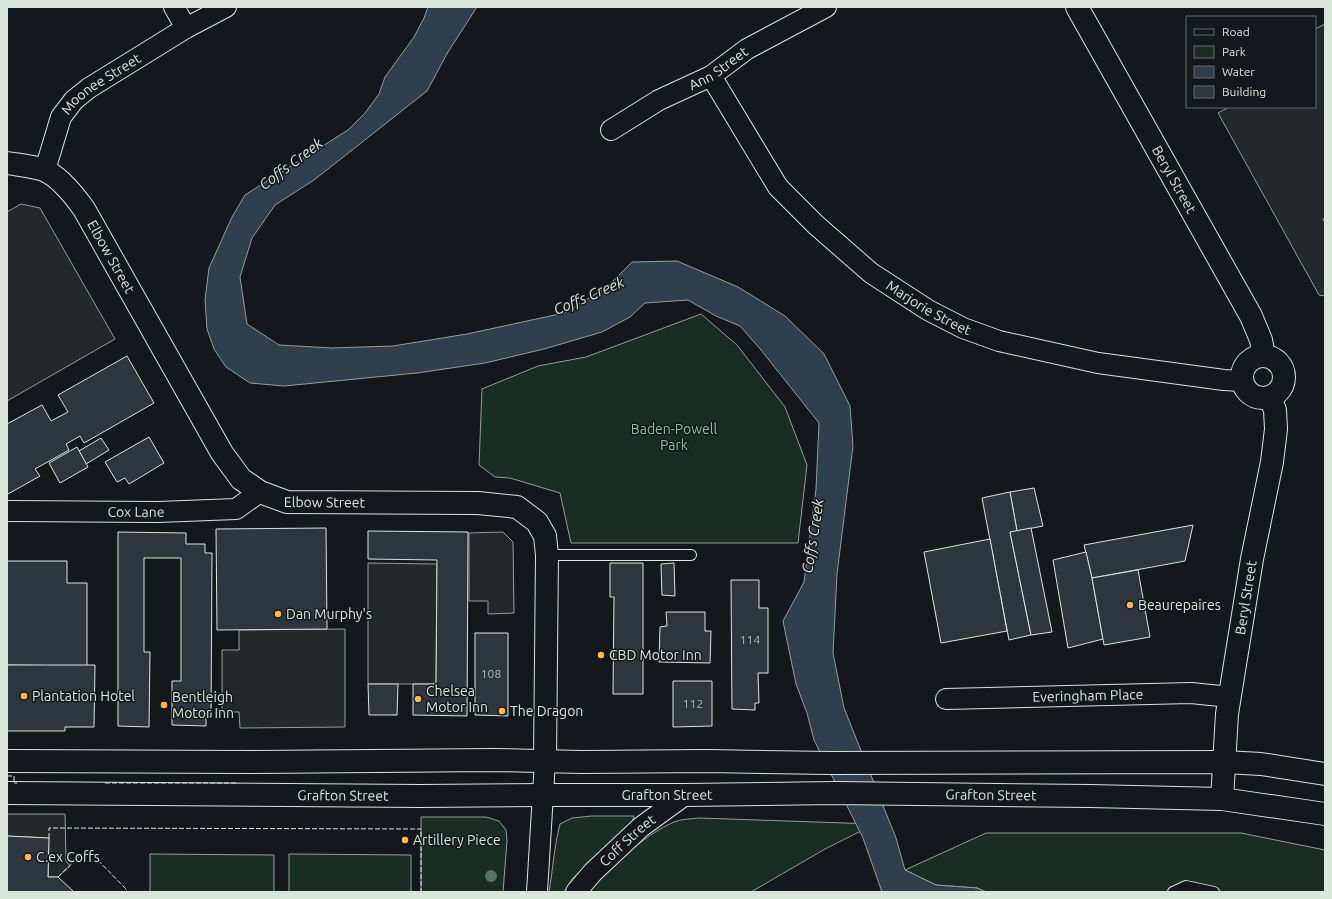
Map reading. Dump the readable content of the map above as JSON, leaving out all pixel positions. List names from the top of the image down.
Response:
{
  "streets": {
    "main road": ["Beryl Street", "Elbow Street", "Grafton Street"],
    "street": [
      "Ann Street",
      "Moonee Street",
      "Marjorie Street",
      "Cox Lane",
      "Everingham Place",
      "Coff Street"
    ]
  },
  "crossings": [
    ["Ann Street", "Marjorie Street"],
    ["Moonee Street", "Elbow Street"],
    ["Beryl Street", "Marjorie Street"],
    ["Beryl Street", "Everingham Place"],
    ["Beryl Street", "Grafton Street"],
    ["Elbow Street", "Cox Lane"],
    ["Grafton Street", "Coff Street"]
  ],
  "water": ["Coffs Creek"],
  "parks": ["Baden-Powell Park"],
  "places": [
    "Beaurepaires",
    "Dan Murphy's",
    "CBD Motor Inn",
    "Plantation Hotel",
    "Chelsea Motor Inn",
    "Bentleigh Motor Inn",
    "The Dragon",
    "Artillery Piece",
    "C.ex Coffs"
  ],
  "house_numbers": ["114", "108", "112"],
  "legend": [
    "Road",
    "Park",
    "Water",
    "Building"
  ]
}
